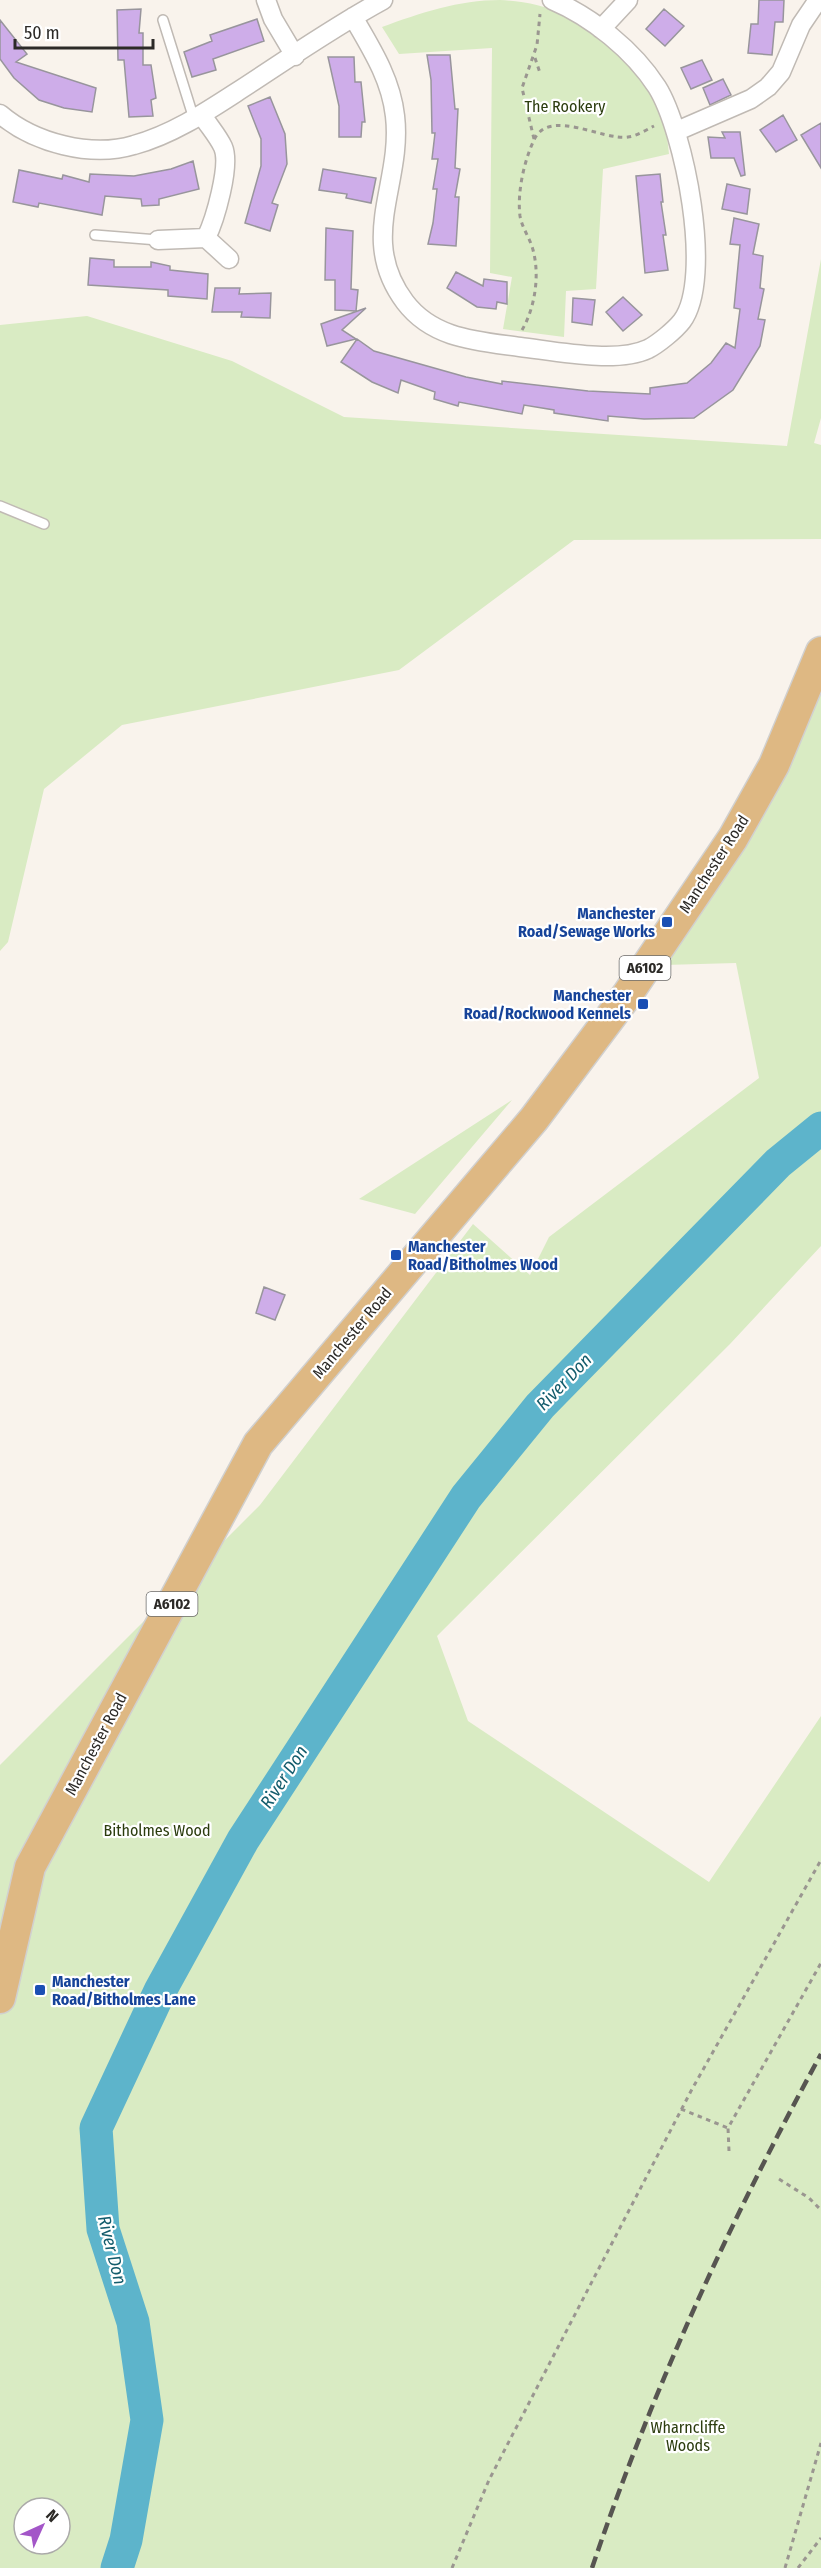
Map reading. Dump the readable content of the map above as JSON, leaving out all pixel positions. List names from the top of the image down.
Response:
{
  "streets": {
    "main road": ["Manchester Road", "A6102"]
  },
  "water": ["River Don"],
  "parks": ["The Rookery", "Bitholmes Wood", "Wharncliffe Woods"],
  "places": {
    "transit": [
      "Manchester Road/Sewage Works",
      "Manchester Road/Rockwood Kennels",
      "Manchester Road/Bitholmes Wood",
      "Manchester Road/Bitholmes Lane"
    ]
  },
  "scale_bar": "50 m",
  "north": "top right"
}
